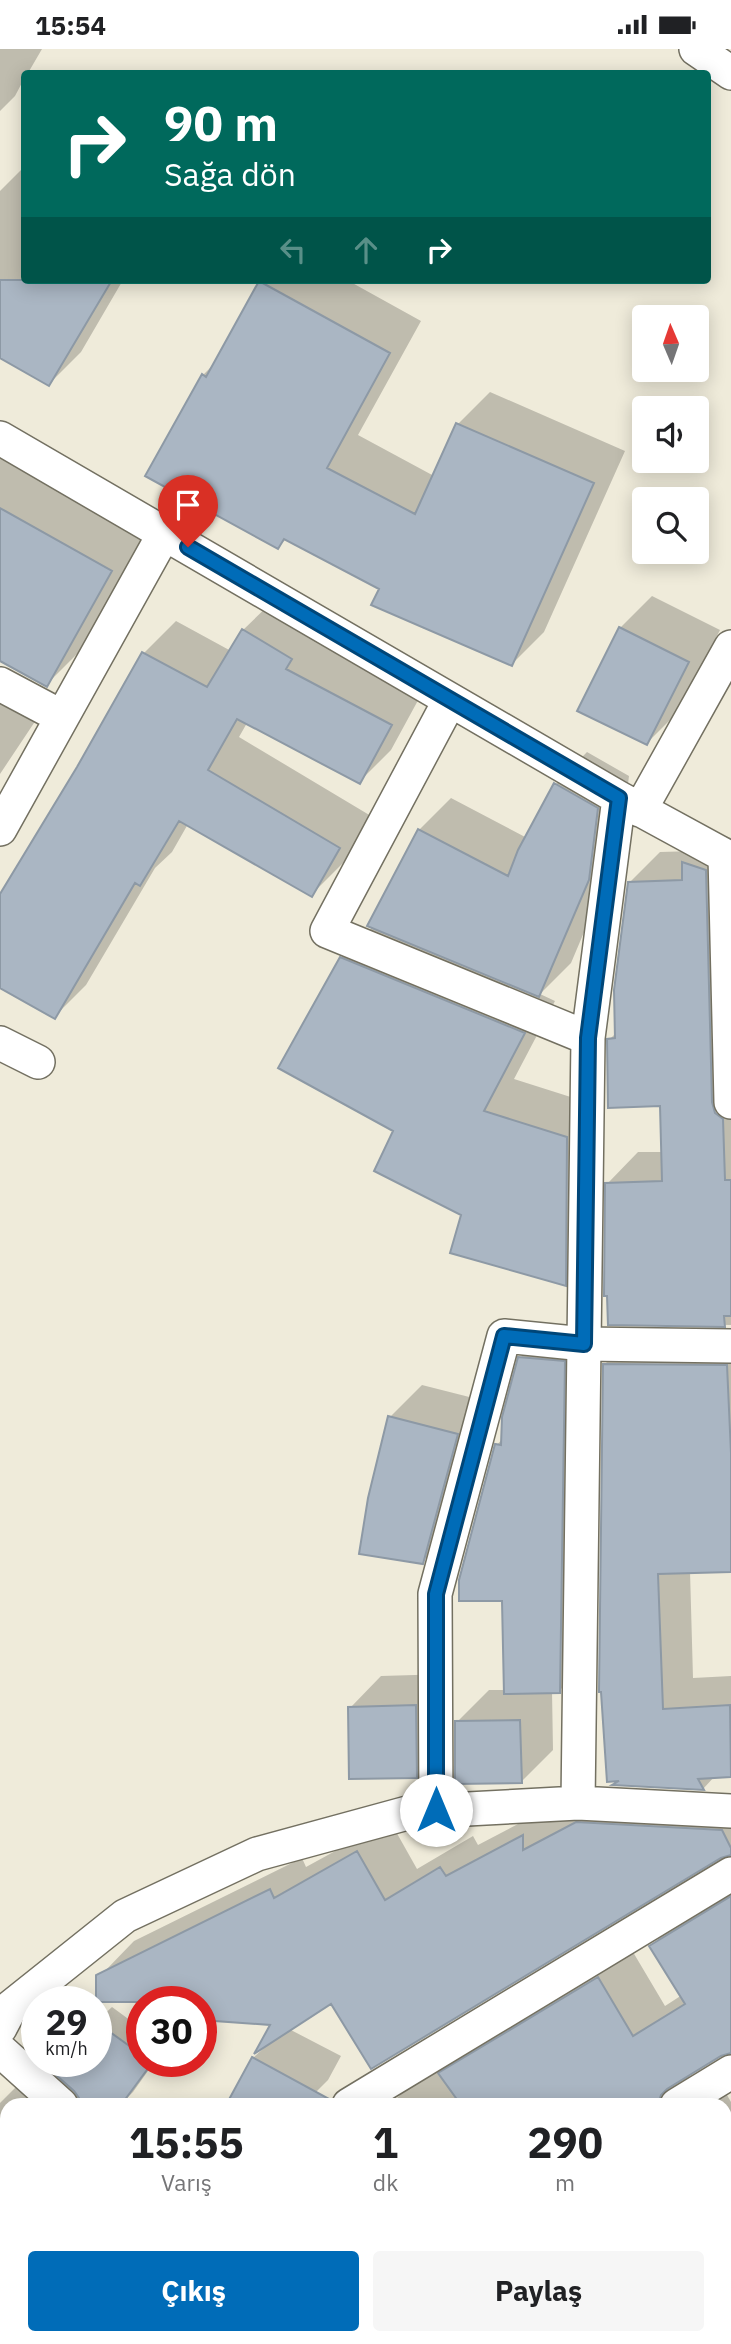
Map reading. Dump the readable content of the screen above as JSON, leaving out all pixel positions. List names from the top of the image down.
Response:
{
  "north": "top",
  "page": {
    "status": "15:54",
    "turn": ["90 m", "Sağa dön"],
    "speed": "29 km/h",
    "limit": "30",
    "eta": [
      "15:55",
      "Varış",
      "1",
      "dk",
      "290",
      "m"
    ],
    "buttons": ["Çıkış", "Paylaş"]
  }
}
